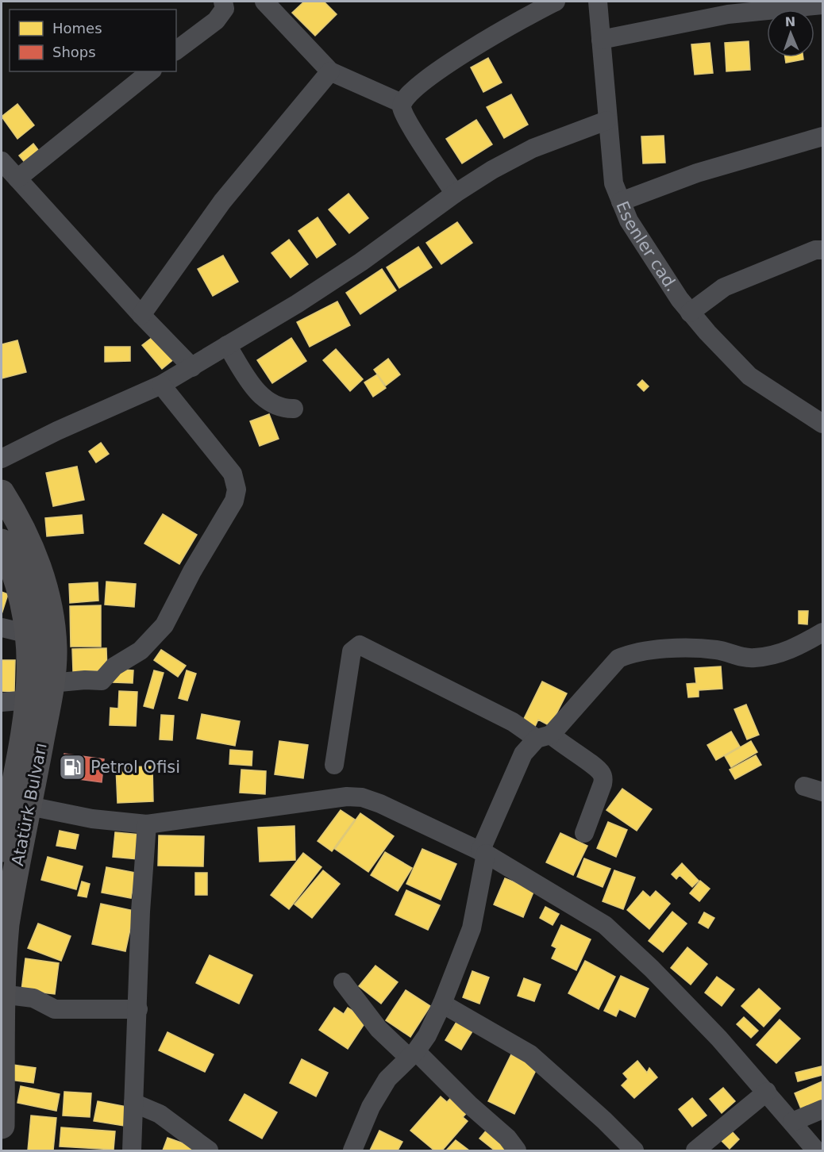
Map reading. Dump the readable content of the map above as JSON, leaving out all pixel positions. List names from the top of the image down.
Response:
{
  "streets": {
    "highway": ["Atatürk Bulvarı"],
    "street": ["Esenler cad."]
  },
  "places": {
    "fuel station": ["Petrol Ofisi"]
  },
  "legend": ["Homes", "Shops"],
  "north": "top"
}
